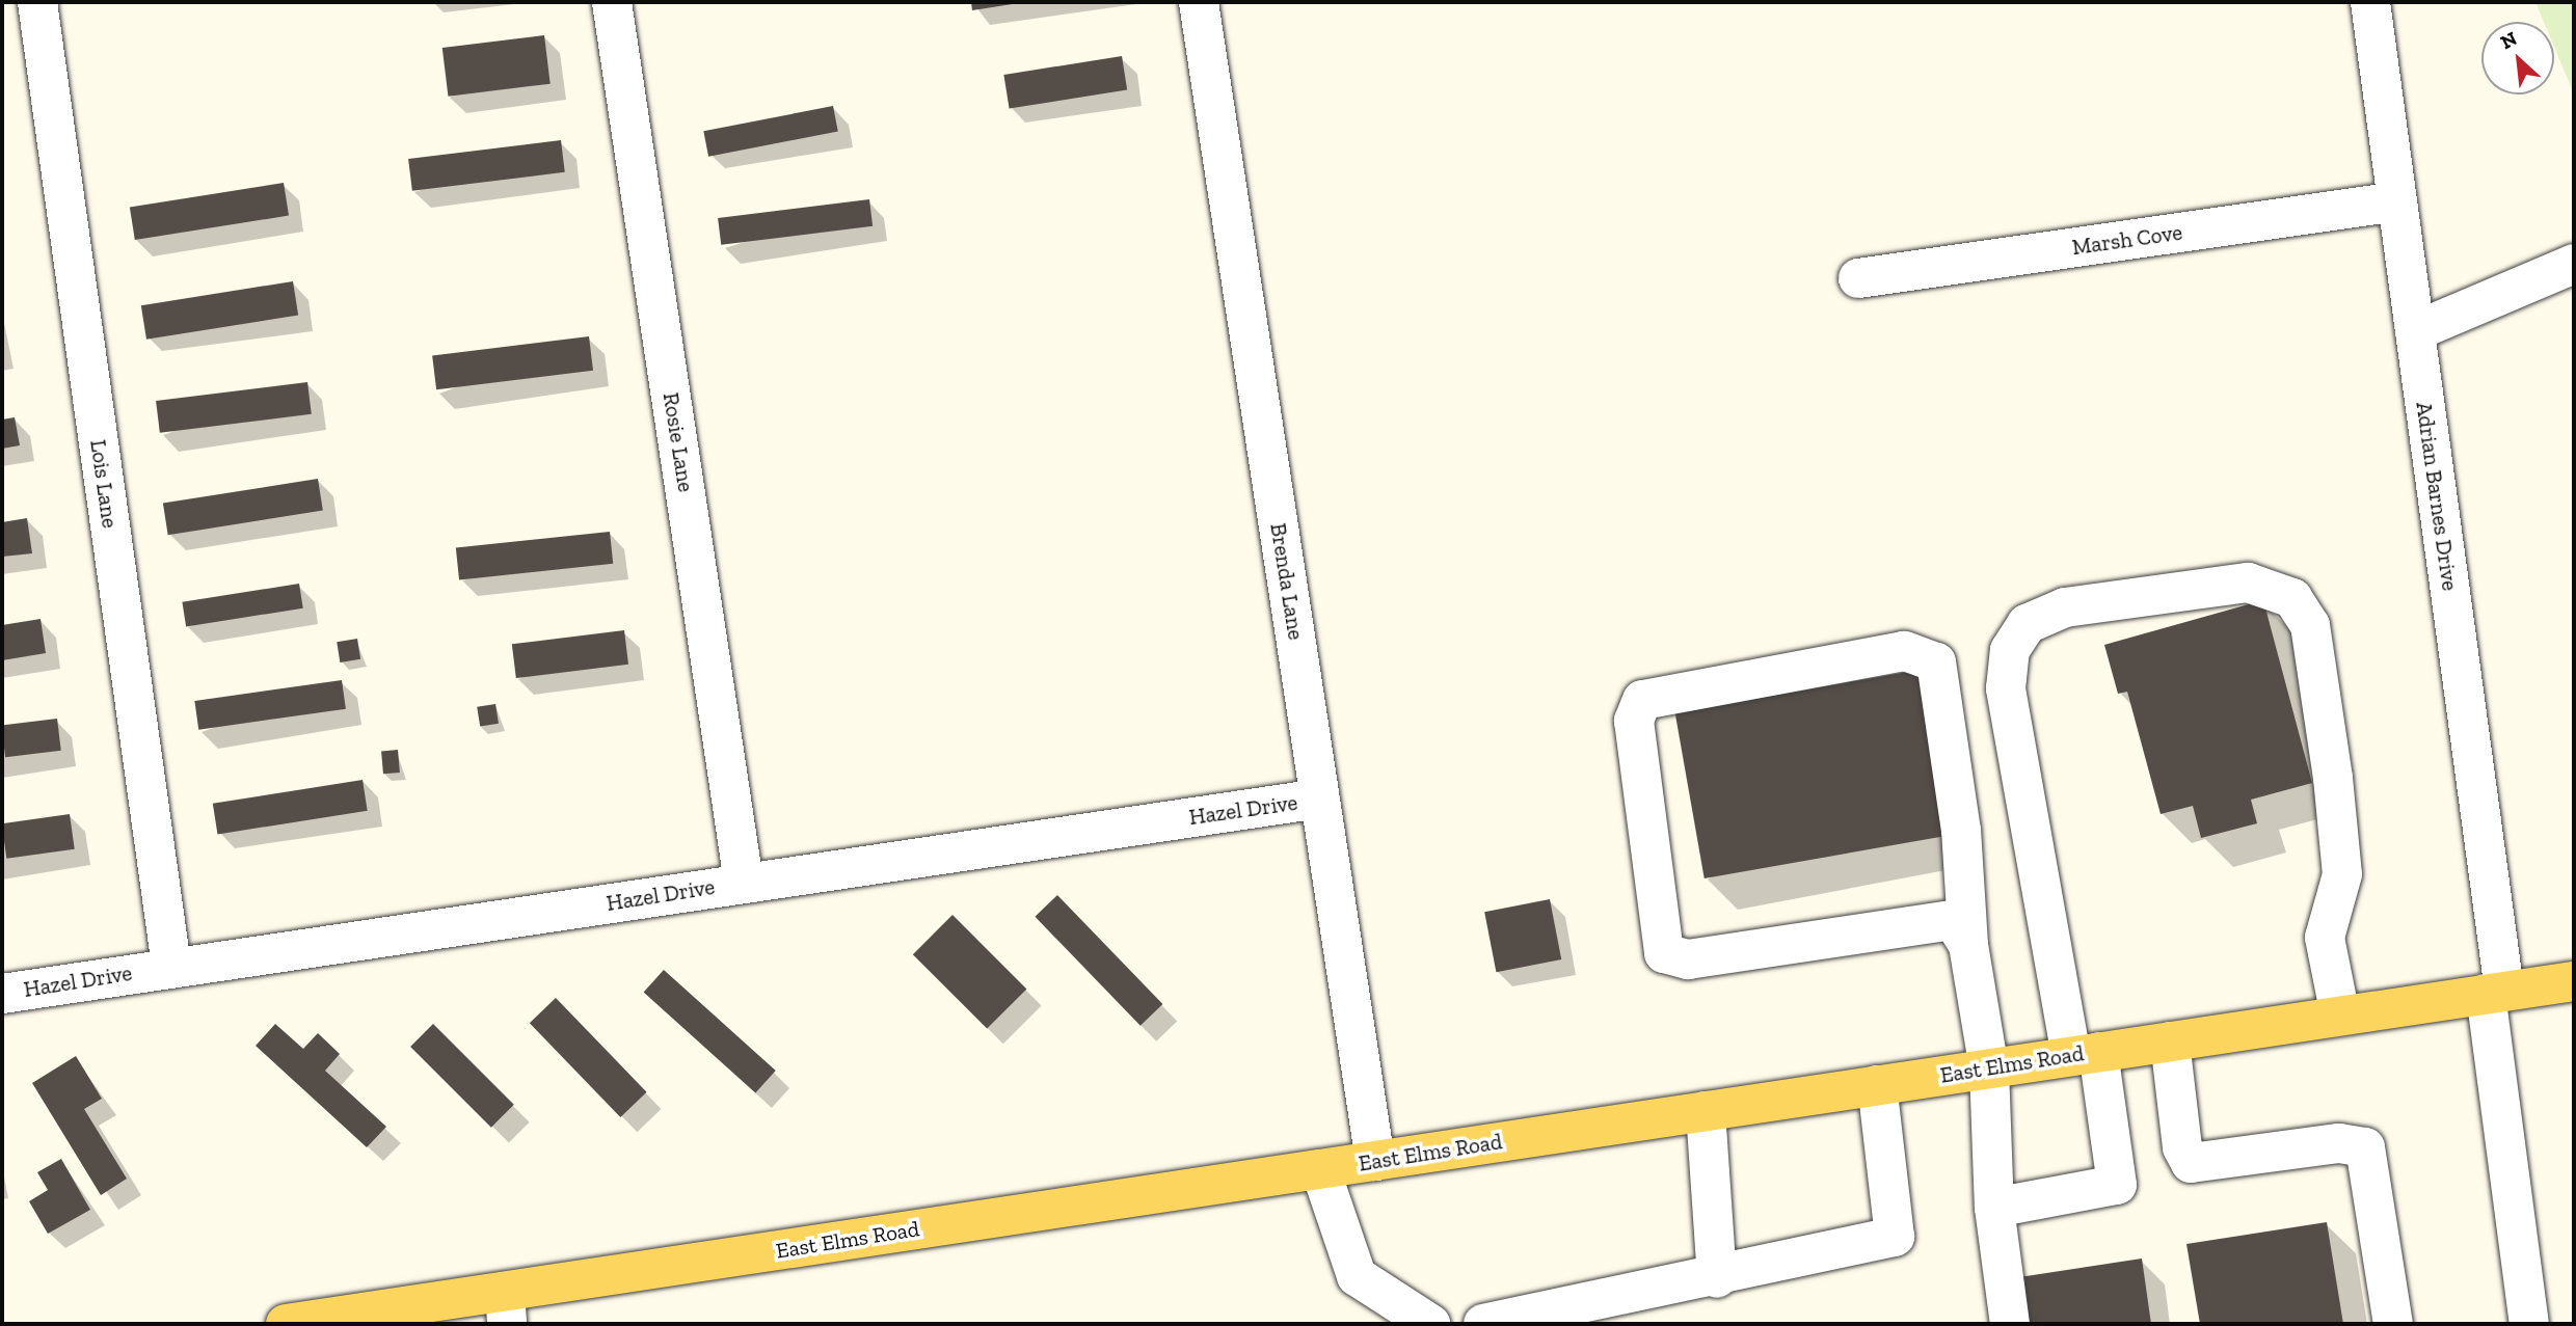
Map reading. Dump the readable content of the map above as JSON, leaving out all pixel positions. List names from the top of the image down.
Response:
{
  "streets": {
    "main road": ["East Elms Road"],
    "street": [
      "Marsh Cove",
      "Rosie Lane",
      "Lois Lane",
      "Adrian Barnes Drive",
      "Brenda Lane",
      "Hazel Drive"
    ]
  },
  "crossings": [
    ["Marsh Cove", "Adrian Barnes Drive"],
    ["Rosie Lane", "Hazel Drive"],
    ["Lois Lane", "Hazel Drive"],
    ["Adrian Barnes Drive", "East Elms Road"],
    ["Brenda Lane", "Hazel Drive"],
    ["Brenda Lane", "East Elms Road"]
  ],
  "north": "top left"
}
